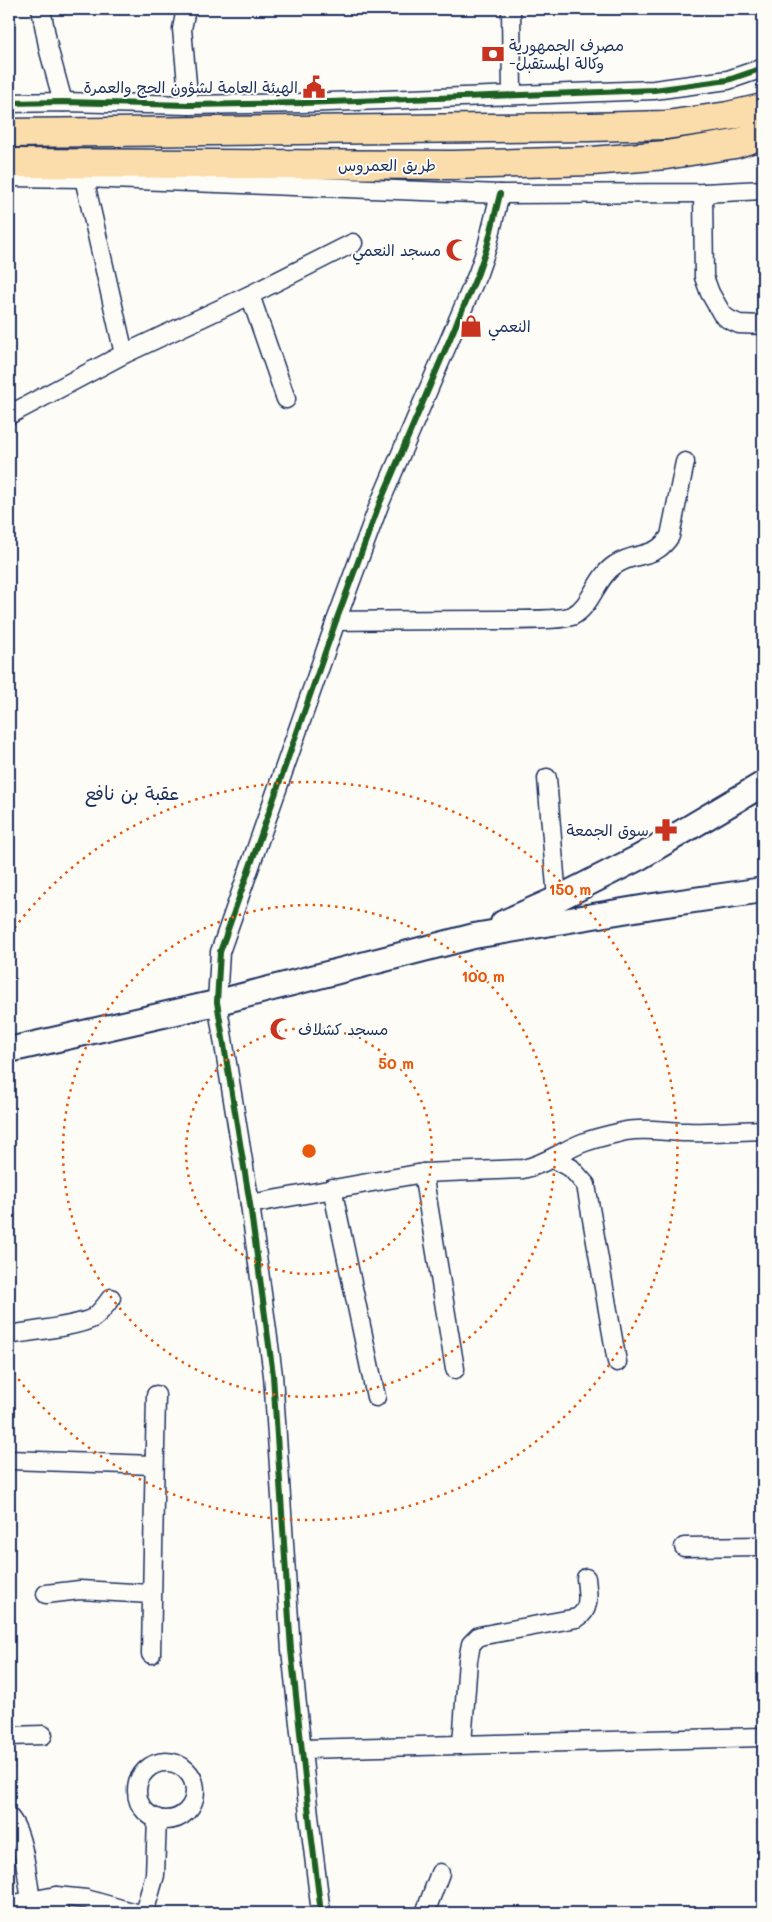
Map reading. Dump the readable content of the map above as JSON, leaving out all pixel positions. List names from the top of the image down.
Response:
{
  "streets": {
    "main road": ["طريق العمروس"]
  },
  "districts": ["عقبة بن نافع"],
  "places": {
    "bank": ["مصرف الجمهورية -وكالة المستقبل"],
    "public building": ["الهيئة العامة لشؤون الحج والعمرة"],
    "mosque": ["مسجد النعمي", "مسجد كشلاف"],
    "shop": ["النعمي"],
    "pharmacy": ["سوق الجمعة"]
  },
  "rings": ["150 m", "100 m", "50 m"]
}
